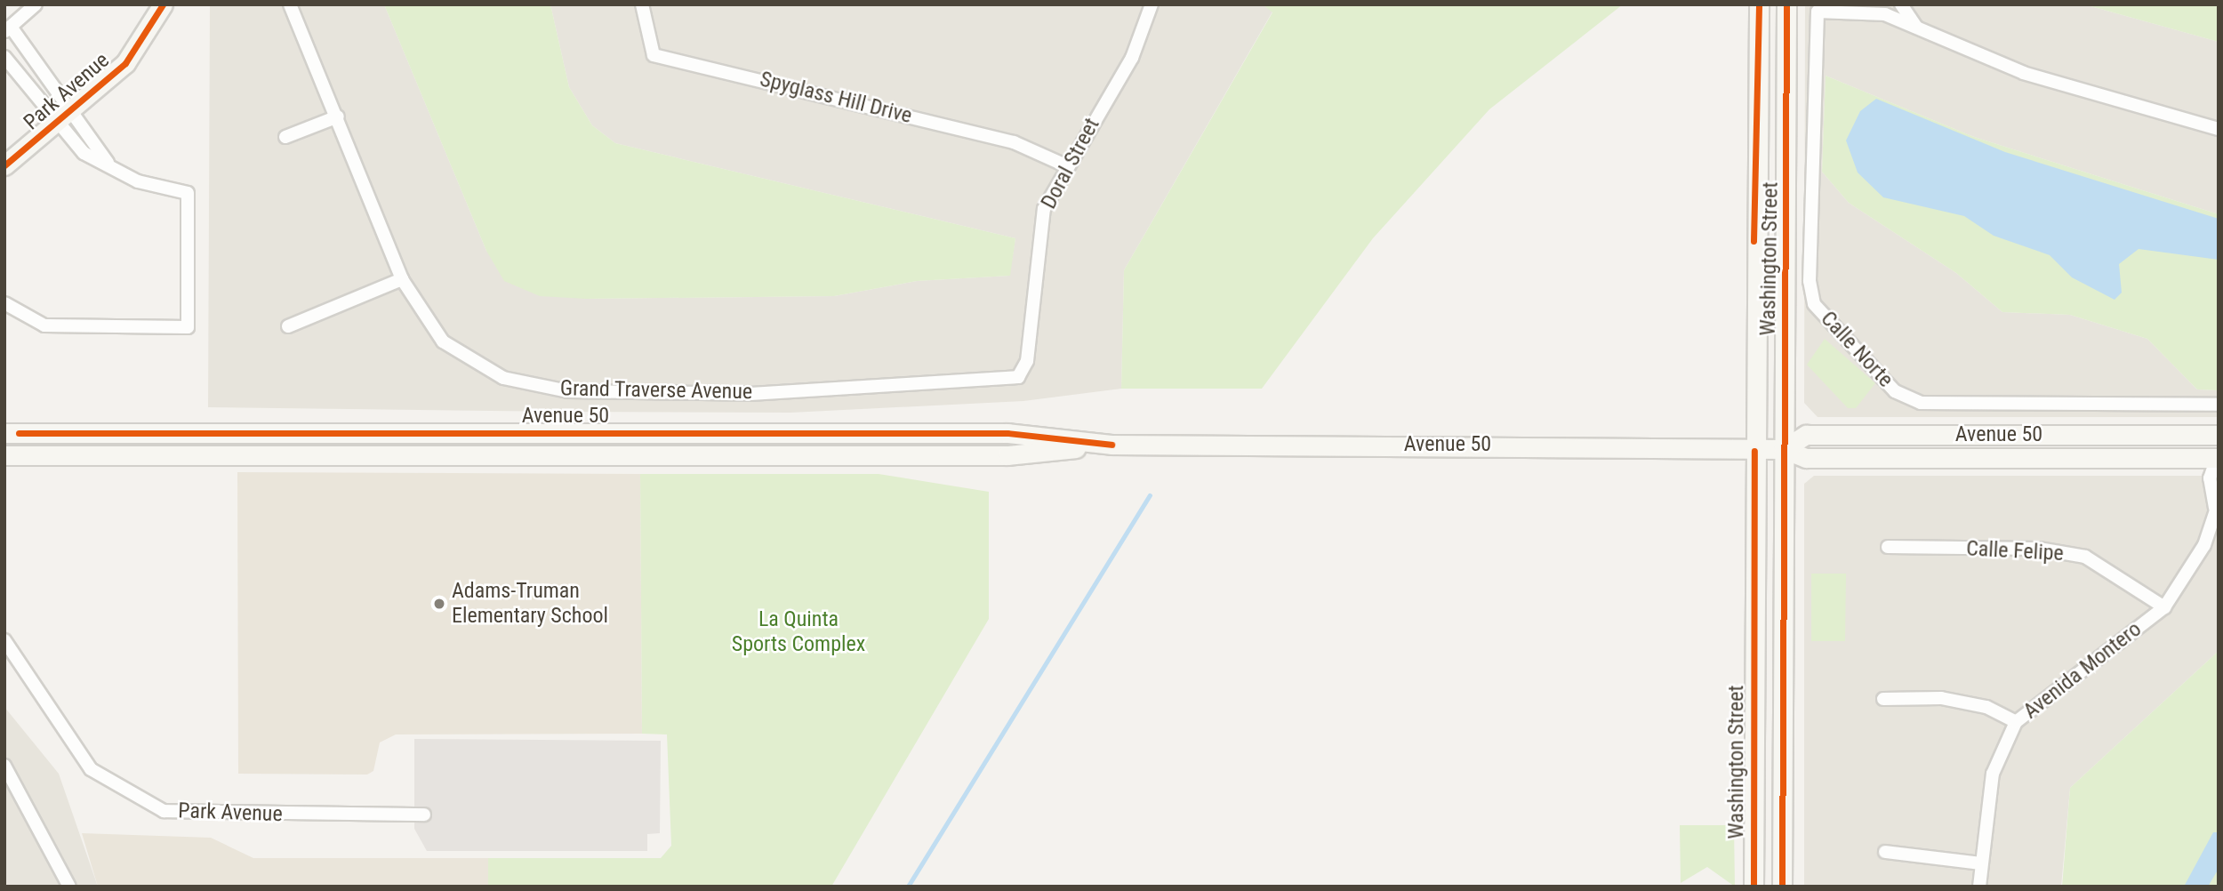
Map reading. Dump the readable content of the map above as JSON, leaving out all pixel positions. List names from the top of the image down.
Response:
{
  "streets": {
    "main road": ["Park Avenue", "Washington Street", "Avenue 50"],
    "street": [
      "Spyglass Hill Drive",
      "Doral Street",
      "Calle Norte",
      "Grand Traverse Avenue",
      "Calle Felipe",
      "Avenida Montero"
    ]
  },
  "crossings": [
    ["Spyglass Hill Drive", "Doral Street"],
    ["Doral Street", "Grand Traverse Avenue"],
    ["Washington Street", "Avenue 50"],
    ["Avenue 50", "Avenida Montero"],
    ["Calle Felipe", "Avenida Montero"]
  ],
  "parks": ["La Quinta Sports Complex"],
  "places": ["Adams-Truman Elementary School"]
}
